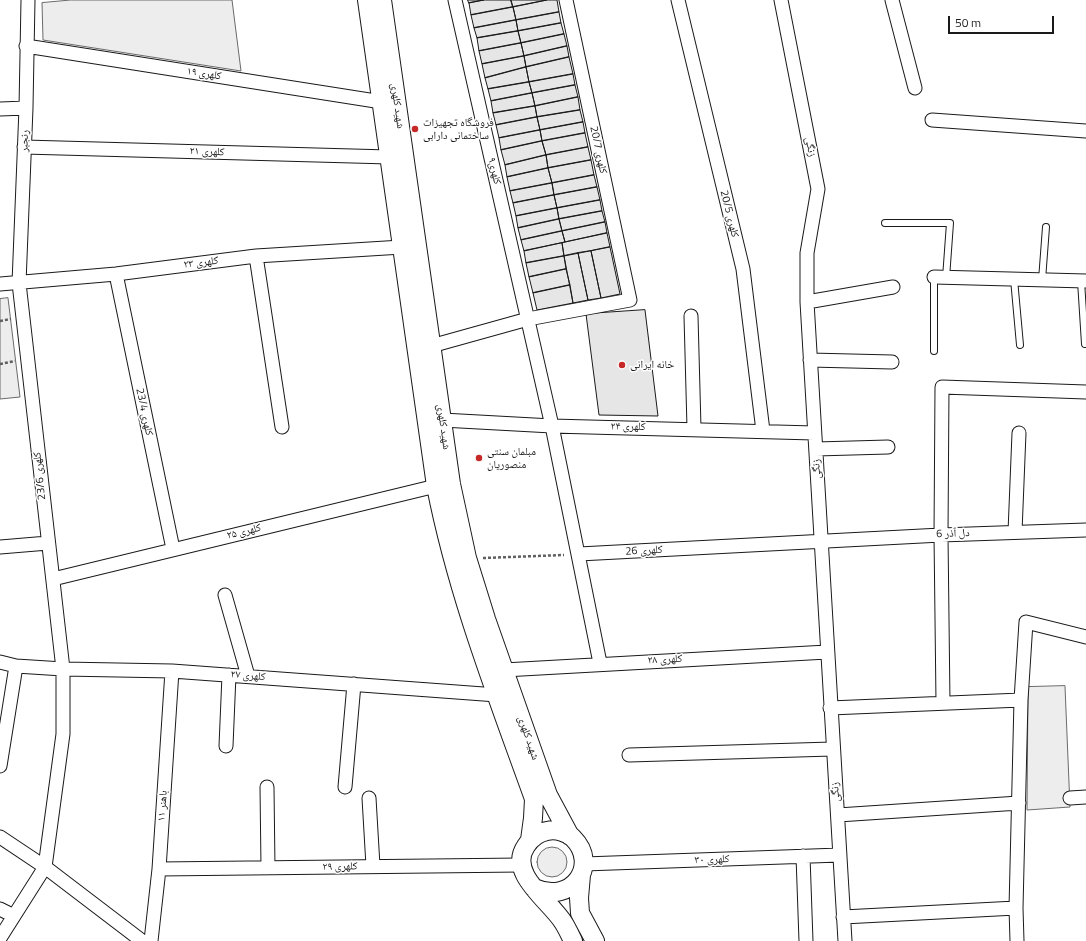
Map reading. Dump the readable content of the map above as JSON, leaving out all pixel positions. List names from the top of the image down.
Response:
{
  "streets": {
    "main road": ["شهید کلهری"],
    "street": [
      "کلهری ۱۹",
      "رنجبر",
      "زنگی",
      "کلهری 20/7",
      "کلهری ۲۱",
      "کلهری۹",
      "کلهری 20/5",
      "کلهری ۲۳",
      "کلهری 23/4",
      "کلهری ۲۴",
      "کلهری 23/6",
      "کلهری ۲۵",
      "دل آذر 6",
      "کلهری 26",
      "کلهری ۲۸",
      "کلهری ۲۷",
      "باهنر ۱۱",
      "کلهری ۳۰",
      "کلهری ۲۹"
    ]
  },
  "crossings": [
    ["کلهری ۱۹", "شهید کلهری"],
    ["کلهری ۱۹", "رنجبر"],
    ["شهید کلهری", "کلهری ۲۱"],
    ["شهید کلهری", "کلهری ۲۳"],
    ["شهید کلهری", "کلهری ۲۴"],
    ["شهید کلهری", "کلهری ۲۵"],
    ["شهید کلهری", "کلهری ۲۸"],
    ["شهید کلهری", "کلهری ۲۷"],
    ["شهید کلهری", "کلهری ۳۰"],
    ["شهید کلهری", "کلهری ۲۹"],
    ["رنجبر", "کلهری ۲۱"],
    ["رنجبر", "کلهری ۲۳"],
    ["رنجبر", "کلهری 23/6"],
    ["زنگی", "کلهری ۲۴"],
    ["زنگی", "دل آذر 6"],
    ["زنگی", "کلهری 26"],
    ["زنگی", "کلهری ۲۸"],
    ["زنگی", "کلهری ۳۰"],
    ["کلهری 20/7", "کلهری۹"],
    ["کلهری۹", "کلهری ۲۴"],
    ["کلهری۹", "کلهری 26"],
    ["کلهری۹", "کلهری ۲۸"],
    ["کلهری 20/5", "کلهری ۲۴"],
    ["کلهری ۲۳", "کلهری 23/4"],
    ["کلهری ۲۳", "کلهری 23/6"],
    ["کلهری 23/4", "کلهری ۲۵"],
    ["کلهری 23/6", "کلهری ۲۵"],
    ["کلهری 23/6", "کلهری ۲۷"],
    ["دل آذر 6", "کلهری 26"],
    ["کلهری ۲۷", "باهنر ۱۱"],
    ["باهنر ۱۱", "کلهری ۲۹"],
    ["کلهری ۳۰", "کلهری ۲۹"]
  ],
  "places": ["فروشگاه تجهیزات ساختمانی دارابی", "خانه ایرانی", "مبلمان سنتی منصوریان"],
  "scale_bar": "50 m"
}
